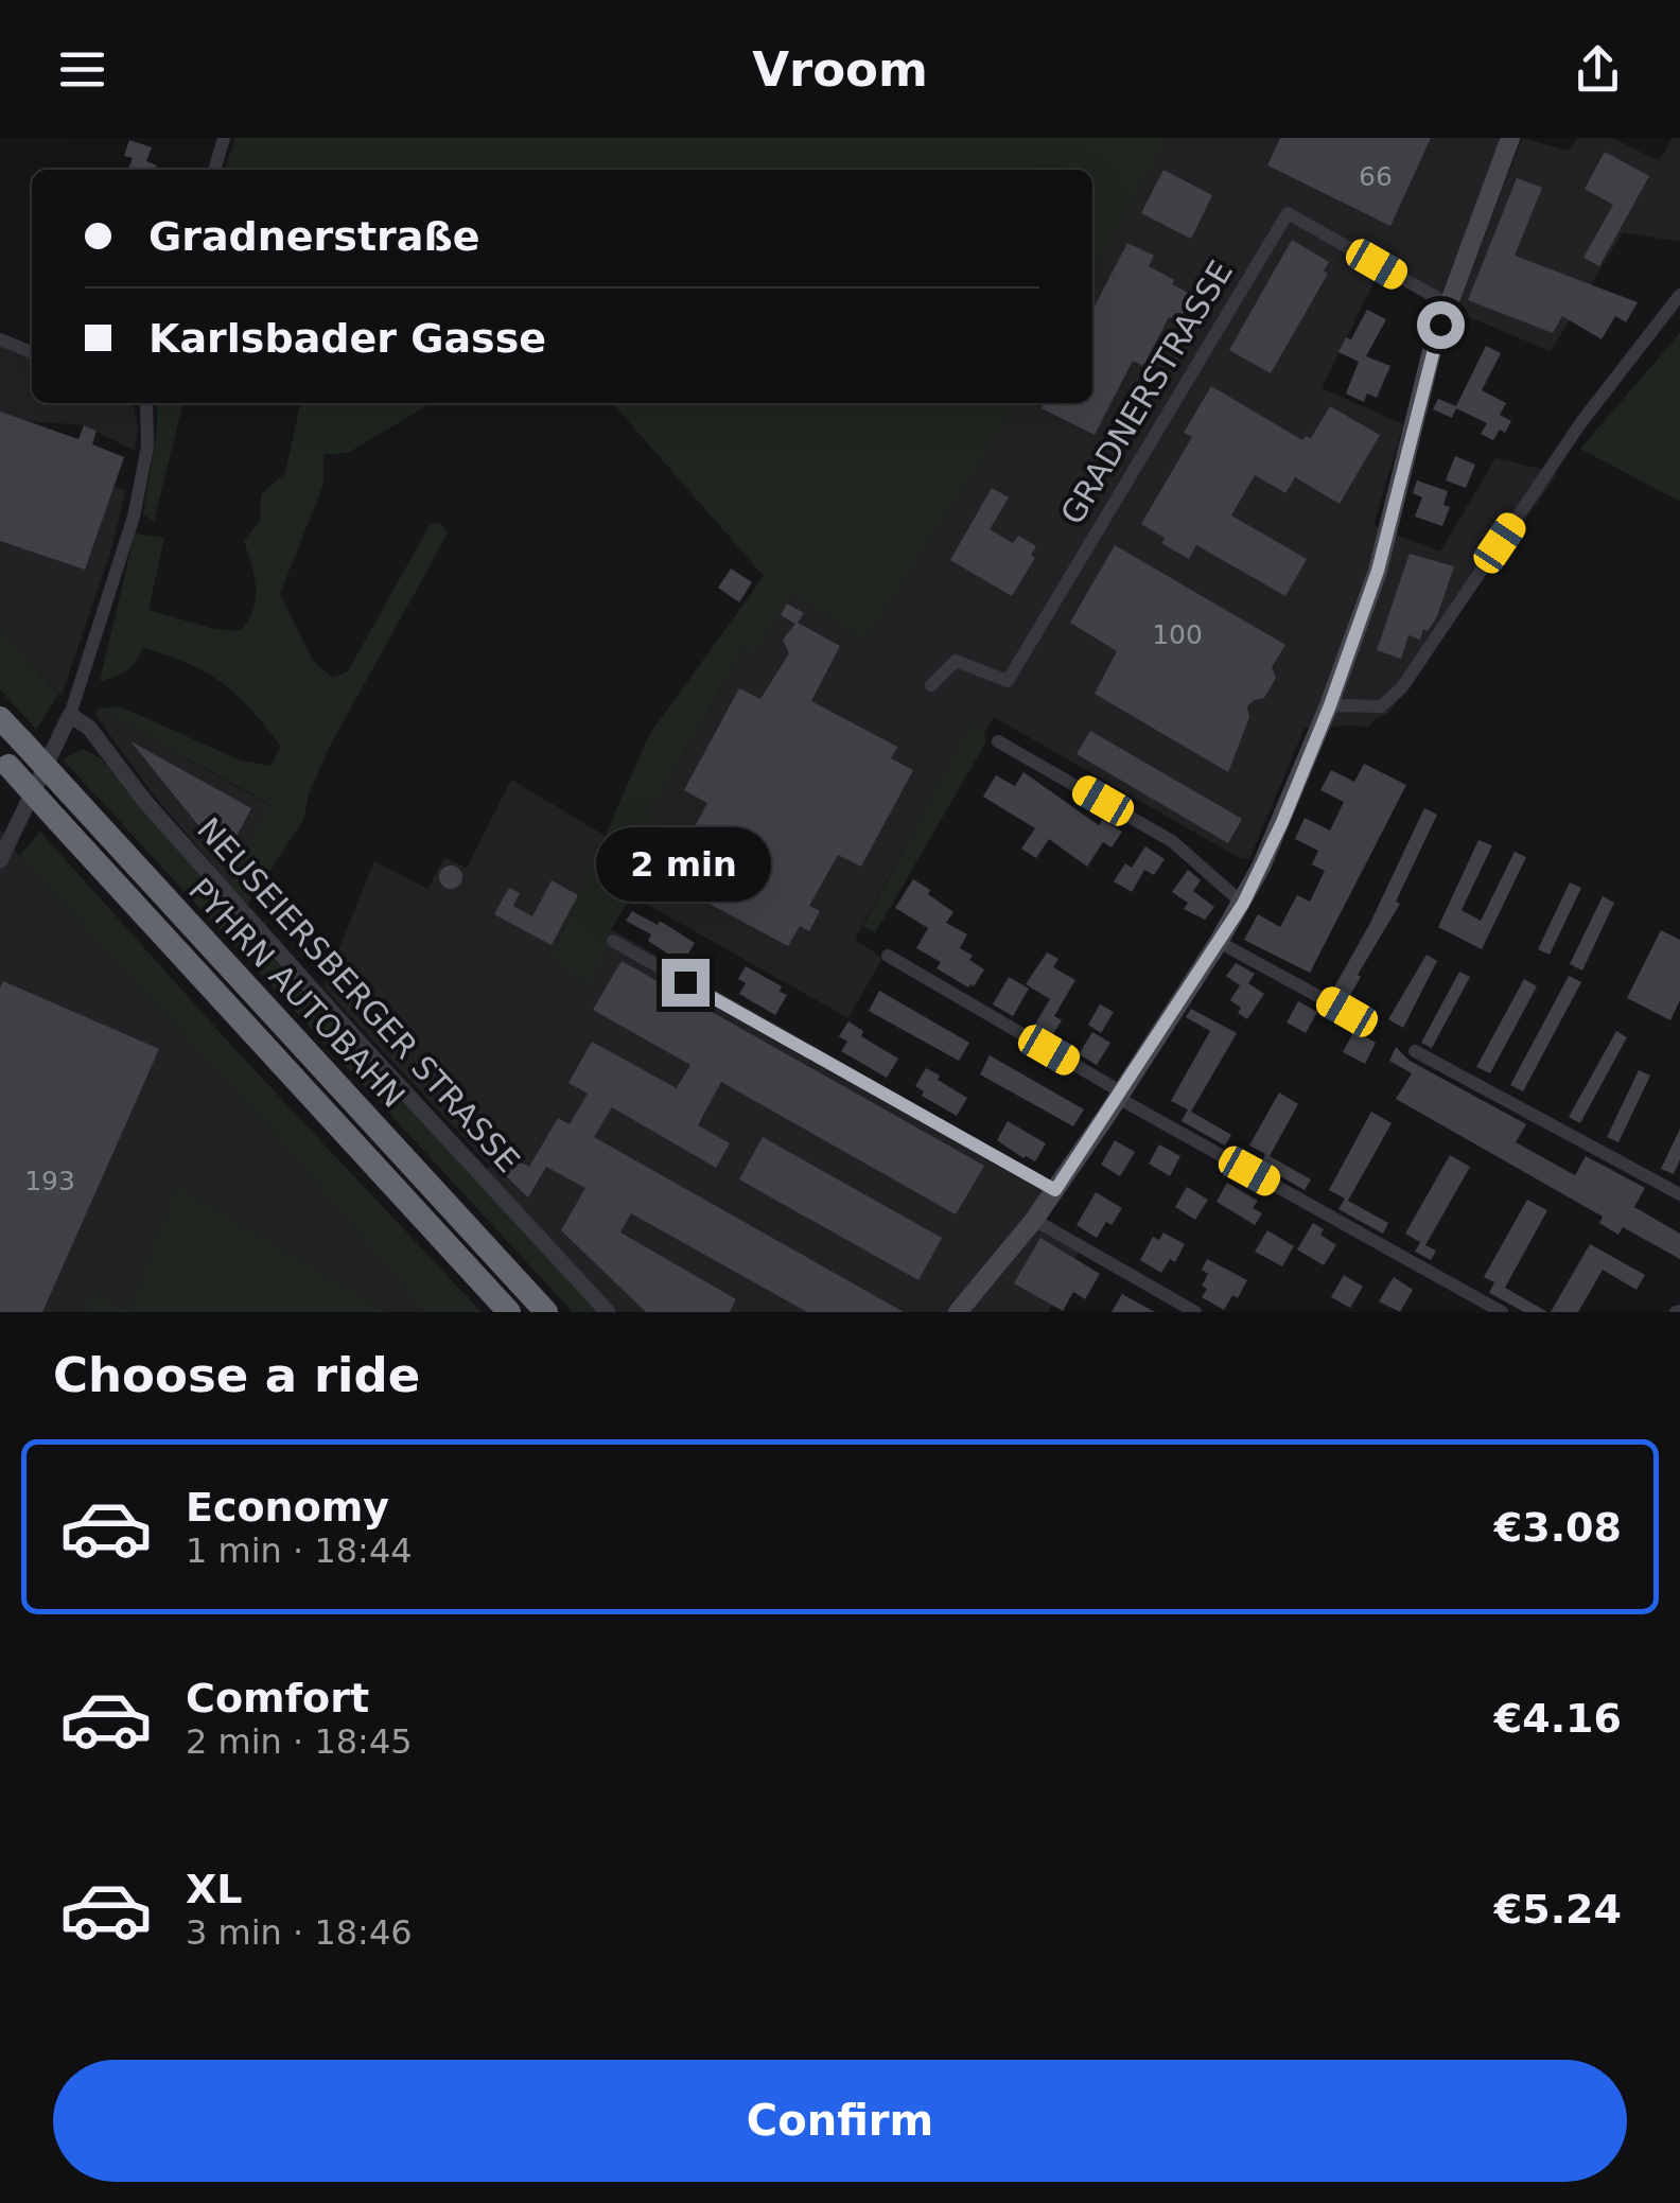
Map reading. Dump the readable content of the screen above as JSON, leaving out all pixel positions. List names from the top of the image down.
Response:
{
  "streets": {
    "highway": ["PYHRN AUTOBAHN"],
    "street": ["GRADNERSTRASSE", "NEUSEIERSBERGER STRASSE"]
  },
  "house_numbers": ["66", "100", "193"],
  "page": {
    "header": "Vroom",
    "banner": ["Gradnerstraße", "Karlsbader Gasse"],
    "bubble": "2 min",
    "heading": "Choose a ride",
    "list": [
      {
        "name": "Economy",
        "note": "1 min · 18:44",
        "value": "€3.08"
      },
      {
        "name": "Comfort",
        "note": "2 min · 18:45",
        "value": "€4.16"
      },
      {
        "name": "XL",
        "note": "3 min · 18:46",
        "value": "€5.24"
      }
    ],
    "buttons": "Confirm"
  }
}
